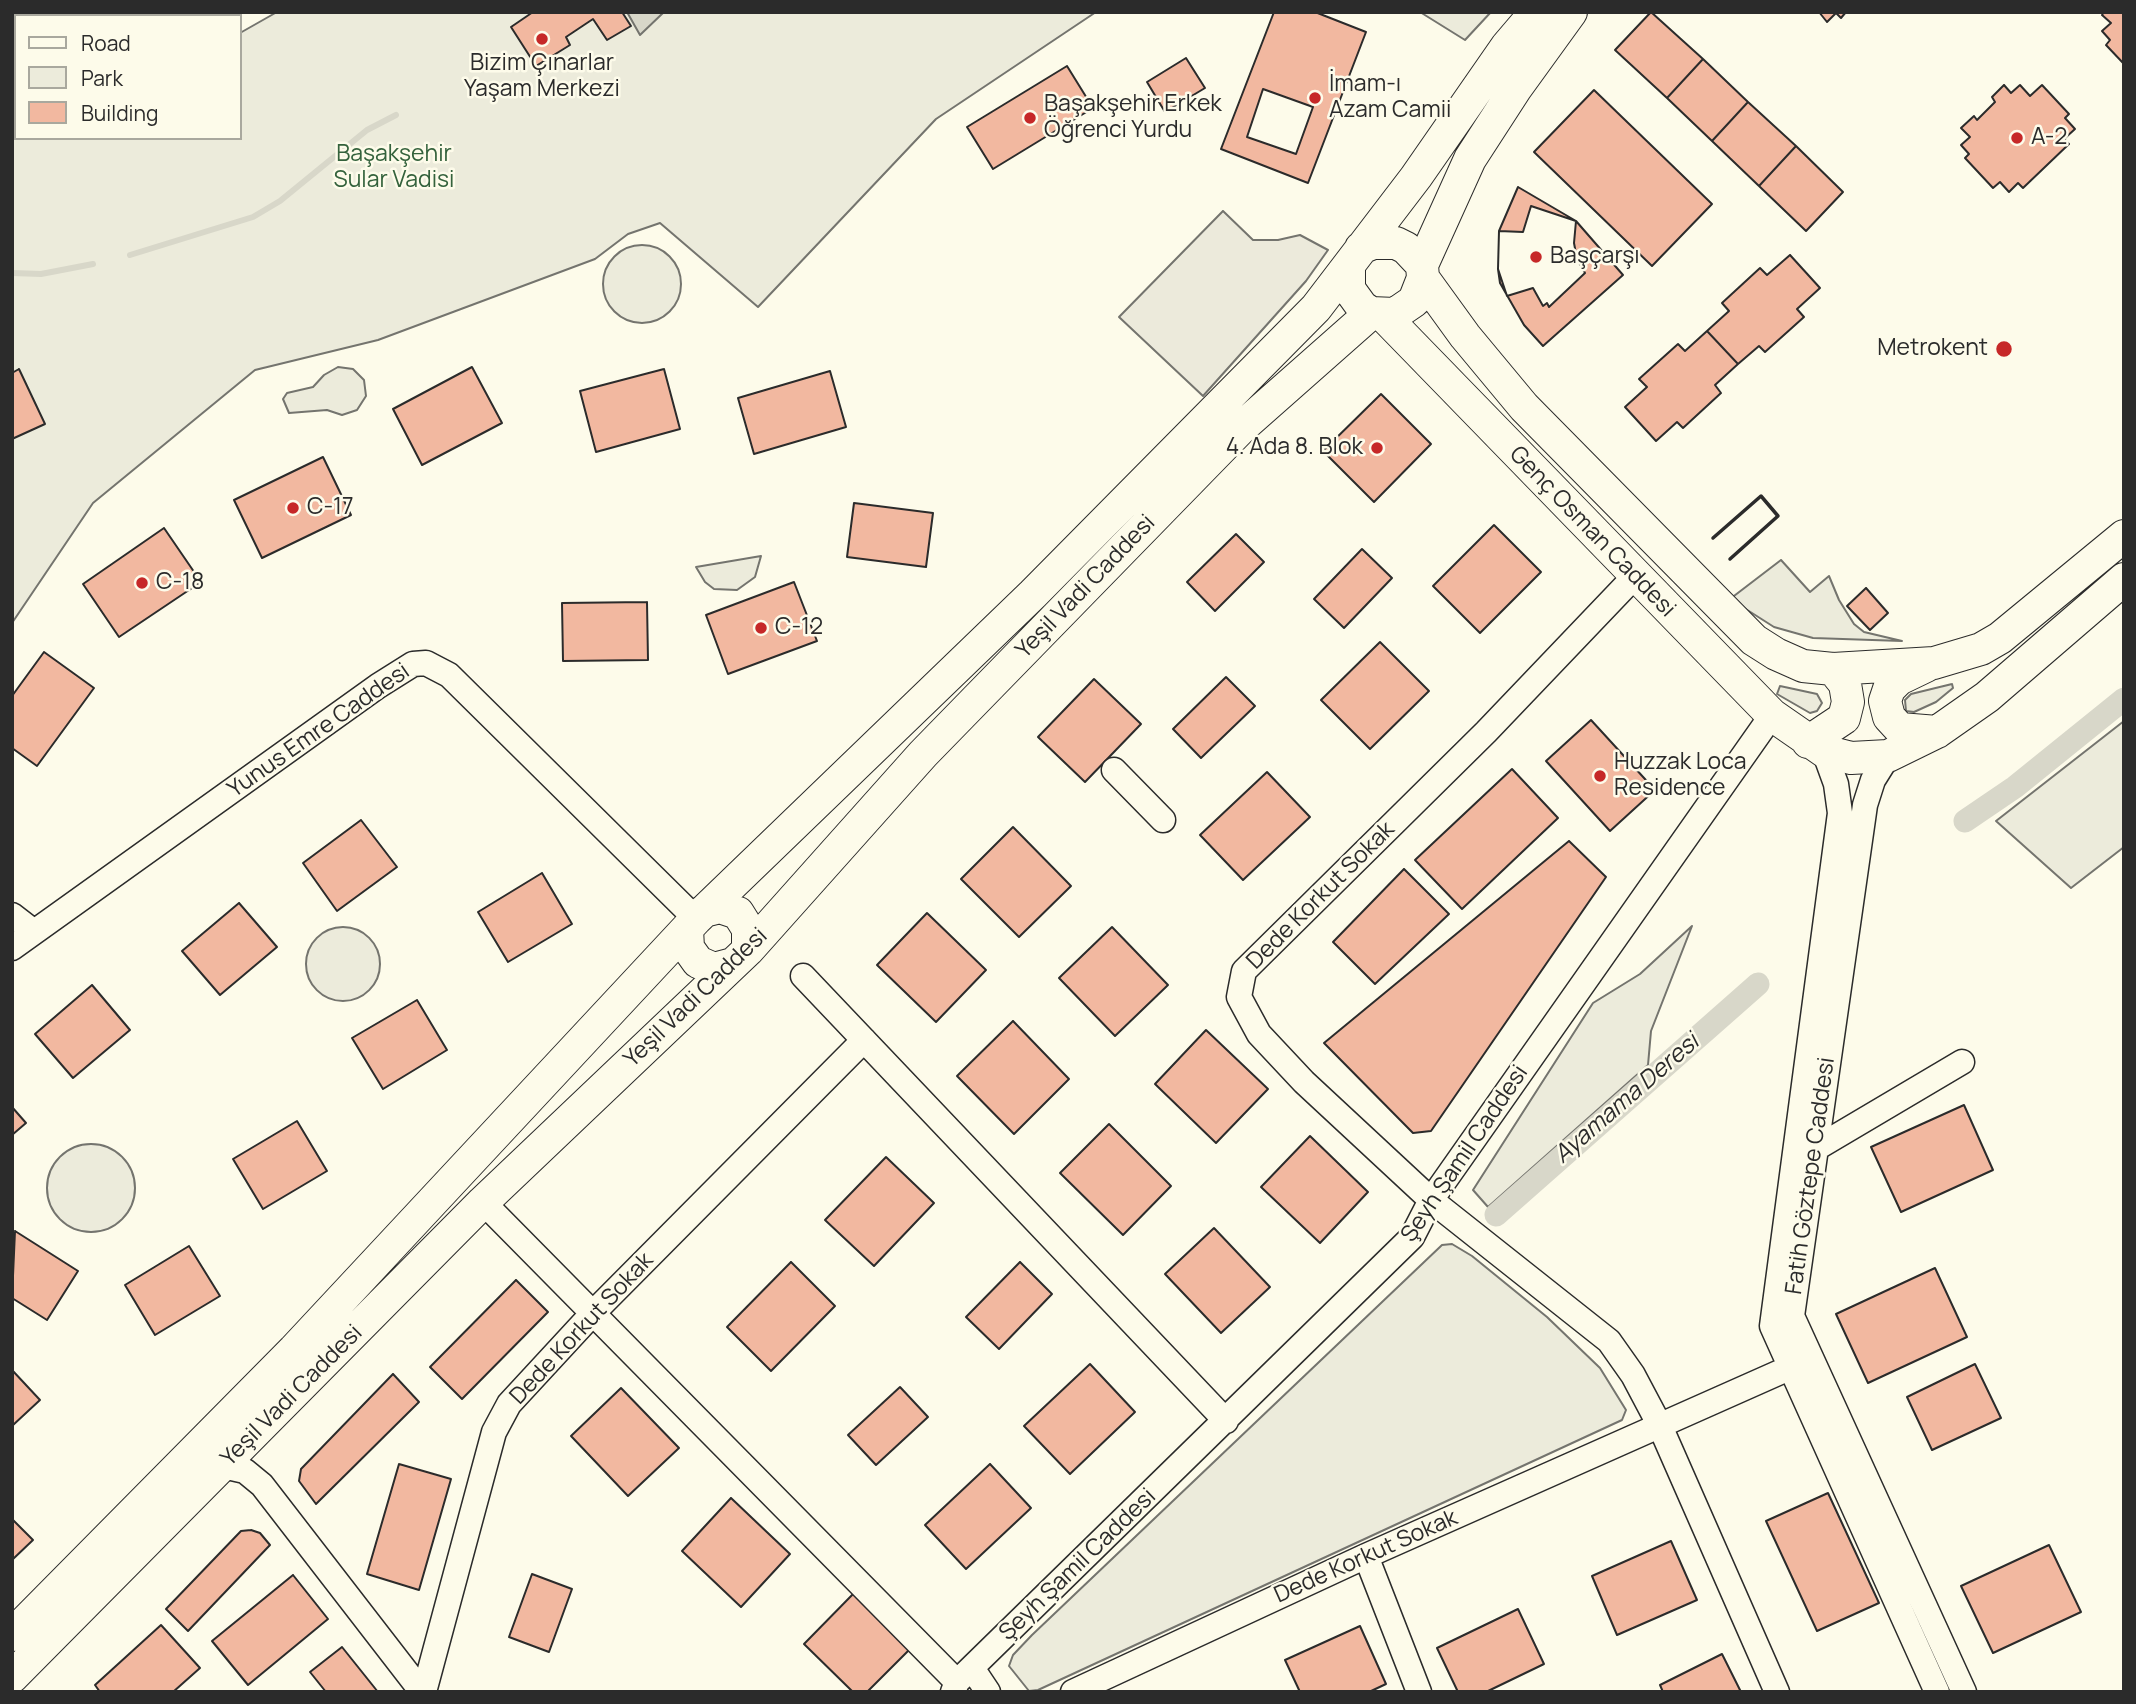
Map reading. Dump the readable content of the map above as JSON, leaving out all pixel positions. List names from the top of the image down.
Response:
{
  "streets": {
    "main road": ["Genç Osman Caddesi", "Yeşil Vadi Caddesi"],
    "street": [
      "Yunus Emre Caddesi",
      "Dede Korkut Sokak",
      "Şeyh Şamil Caddesi",
      "Fatih Göztepe Caddesi"
    ]
  },
  "crossings": [
    ["Genç Osman Caddesi", "Yeşil Vadi Caddesi"],
    ["Genç Osman Caddesi", "Dede Korkut Sokak"],
    ["Genç Osman Caddesi", "Şeyh Şamil Caddesi"],
    ["Genç Osman Caddesi", "Fatih Göztepe Caddesi"],
    ["Yeşil Vadi Caddesi", "Yunus Emre Caddesi"],
    ["Dede Korkut Sokak", "Şeyh Şamil Caddesi"]
  ],
  "water": ["Ayamama Deresi"],
  "parks": ["Başakşehir Sular Vadisi"],
  "places": [
    "Bizim Çınarlar Yaşam Merkezi",
    "İmam-ı Azam Camii",
    "Başakşehir Erkek Öğrenci Yurdu",
    "A-2",
    "Başçarşı",
    "Metrokent",
    "4. Ada 8. Blok",
    "C-17",
    "C-18",
    "C-12",
    "Huzzak Loca Residence"
  ],
  "legend": ["Road", "Park", "Building"]
}
